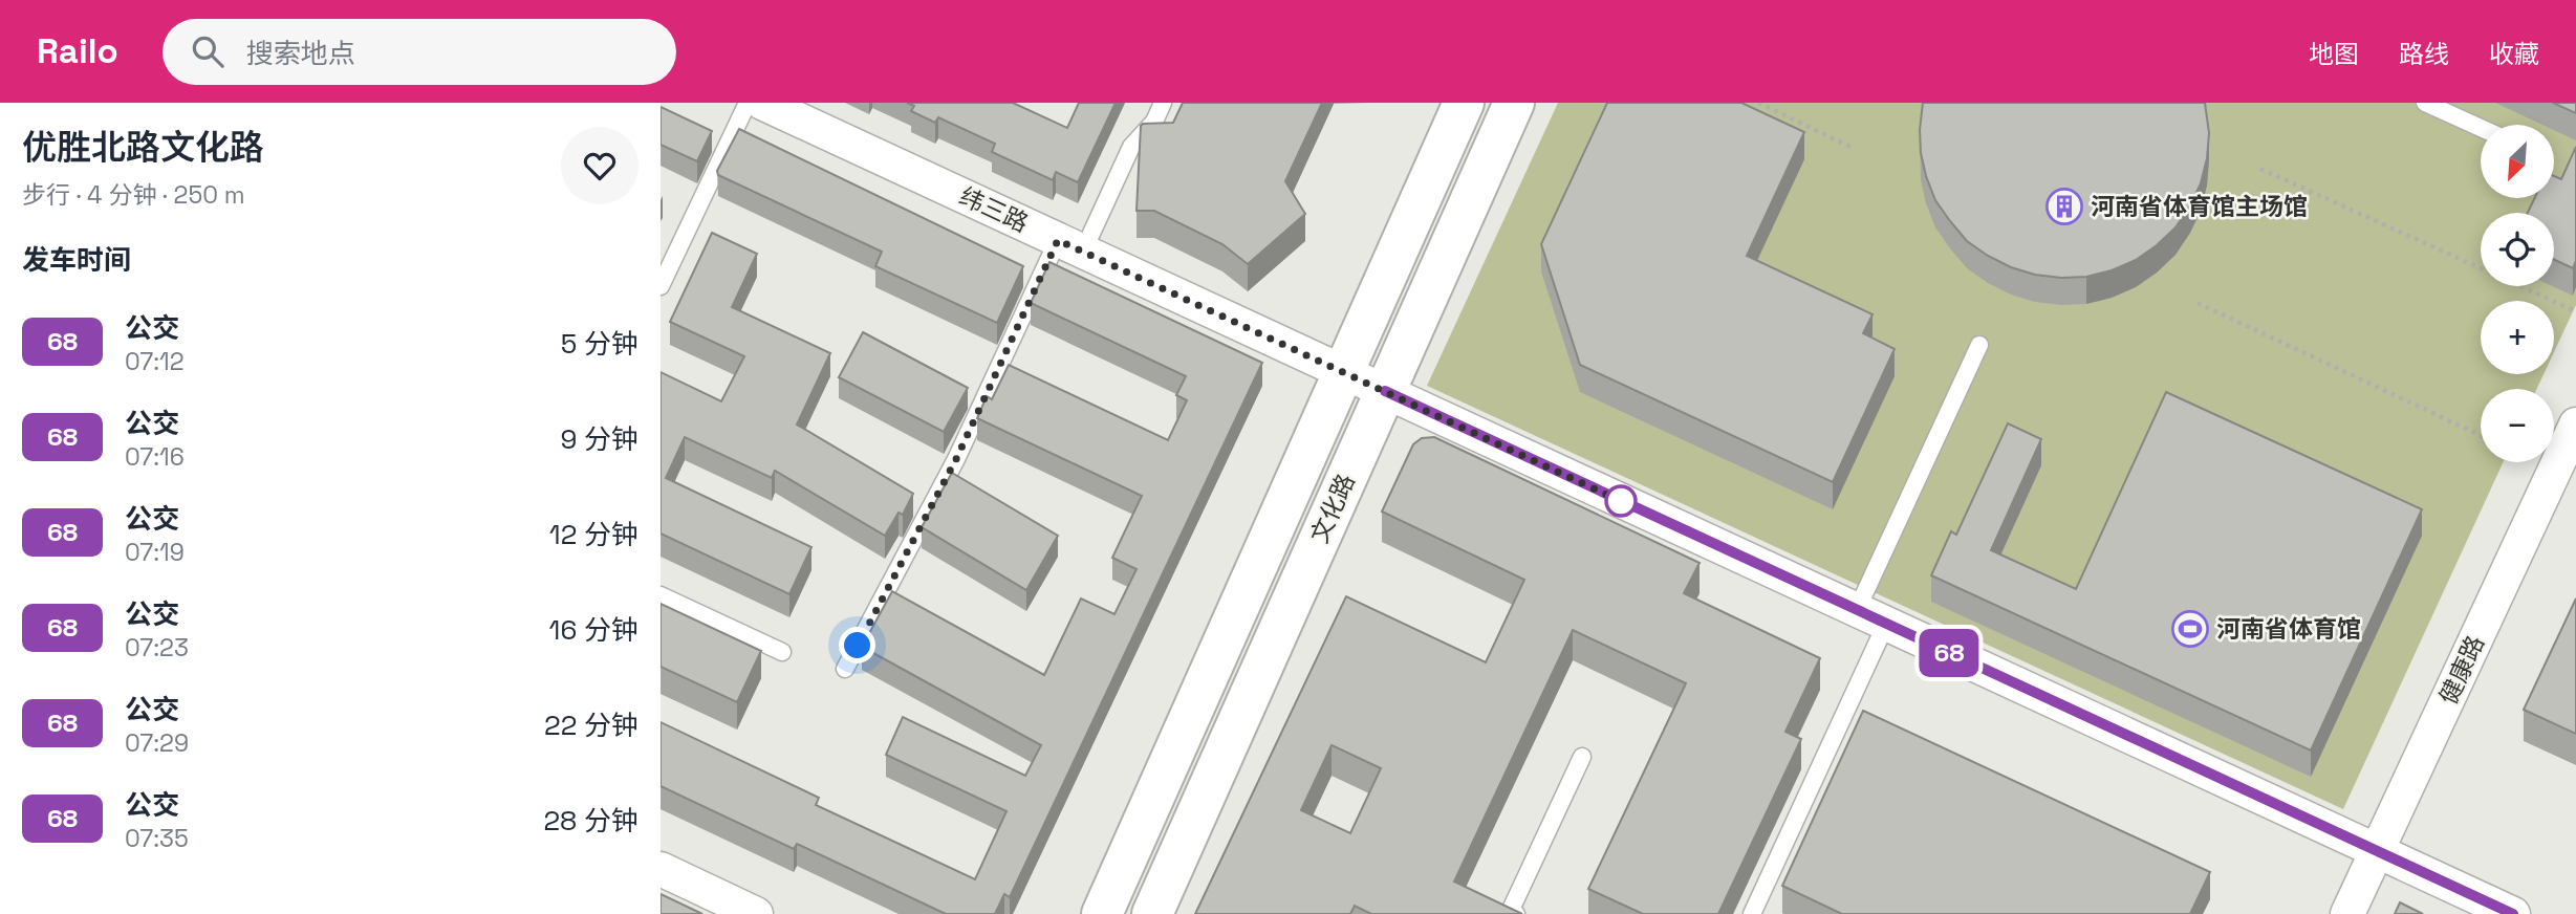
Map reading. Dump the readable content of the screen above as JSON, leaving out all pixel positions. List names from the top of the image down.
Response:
{
  "streets": {
    "main road": ["文化路"],
    "street": ["纬三路", "健康路"]
  },
  "crossings": [
    ["纬三路", "文化路"],
    ["纬三路", "健康路"]
  ],
  "places": {
    "building": ["河南省体育馆主场馆"],
    "sports": ["河南省体育馆"]
  },
  "lines": ["bus line 68"],
  "north": "bottom left",
  "page": {
    "header": "Railo",
    "search": "搜索地点",
    "nav": ["地图", "路线", "收藏"],
    "heading": [
      ["优胜北路文化路", "步行 · 4 分钟 · 250 m"],
      "发车时间"
    ],
    "on_map": "68",
    "map_buttons": ["+", "−"],
    "list": [
      {
        "mark": "68",
        "name": "公交",
        "note": "07:12",
        "value": "5 分钟"
      },
      {
        "mark": "68",
        "name": "公交",
        "note": "07:16",
        "value": "9 分钟"
      },
      {
        "mark": "68",
        "name": "公交",
        "note": "07:19",
        "value": "12 分钟"
      },
      {
        "mark": "68",
        "name": "公交",
        "note": "07:23",
        "value": "16 分钟"
      },
      {
        "mark": "68",
        "name": "公交",
        "note": "07:29",
        "value": "22 分钟"
      },
      {
        "mark": "68",
        "name": "公交",
        "note": "07:35",
        "value": "28 分钟"
      }
    ]
  }
}
